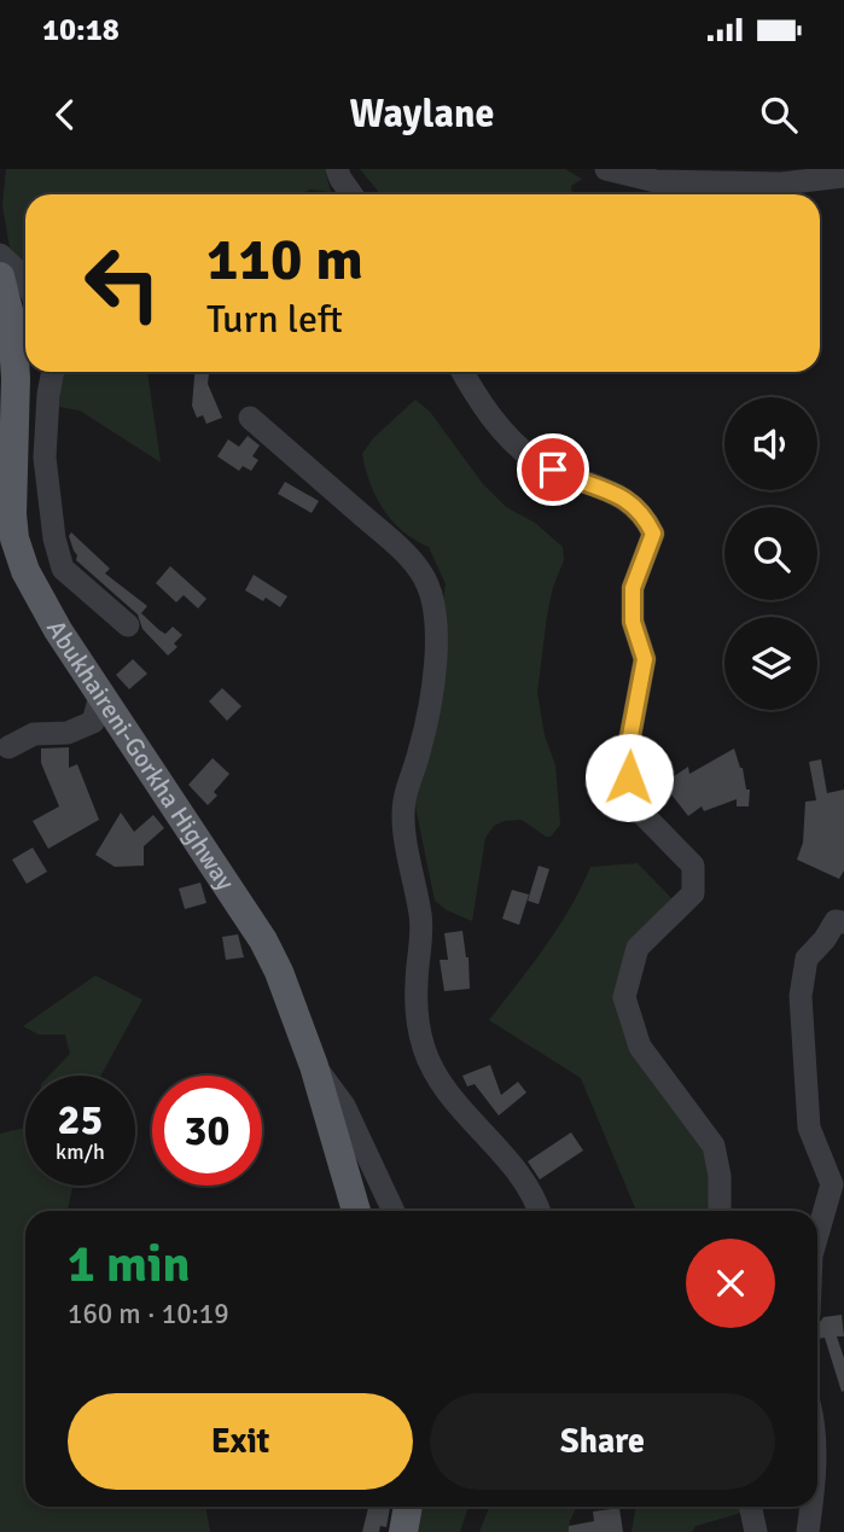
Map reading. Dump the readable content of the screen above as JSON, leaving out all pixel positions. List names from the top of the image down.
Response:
{
  "streets": {
    "main road": ["Abukhaireni-Gorkha Highway"]
  },
  "page": {
    "status": "10:18",
    "header": "Waylane",
    "turn": ["110 m", "Turn left"],
    "speed": "25 km/h",
    "limit": "30",
    "heading": ["1 min", "160 m · 10:19"],
    "buttons": ["Exit", "Share"]
  }
}
